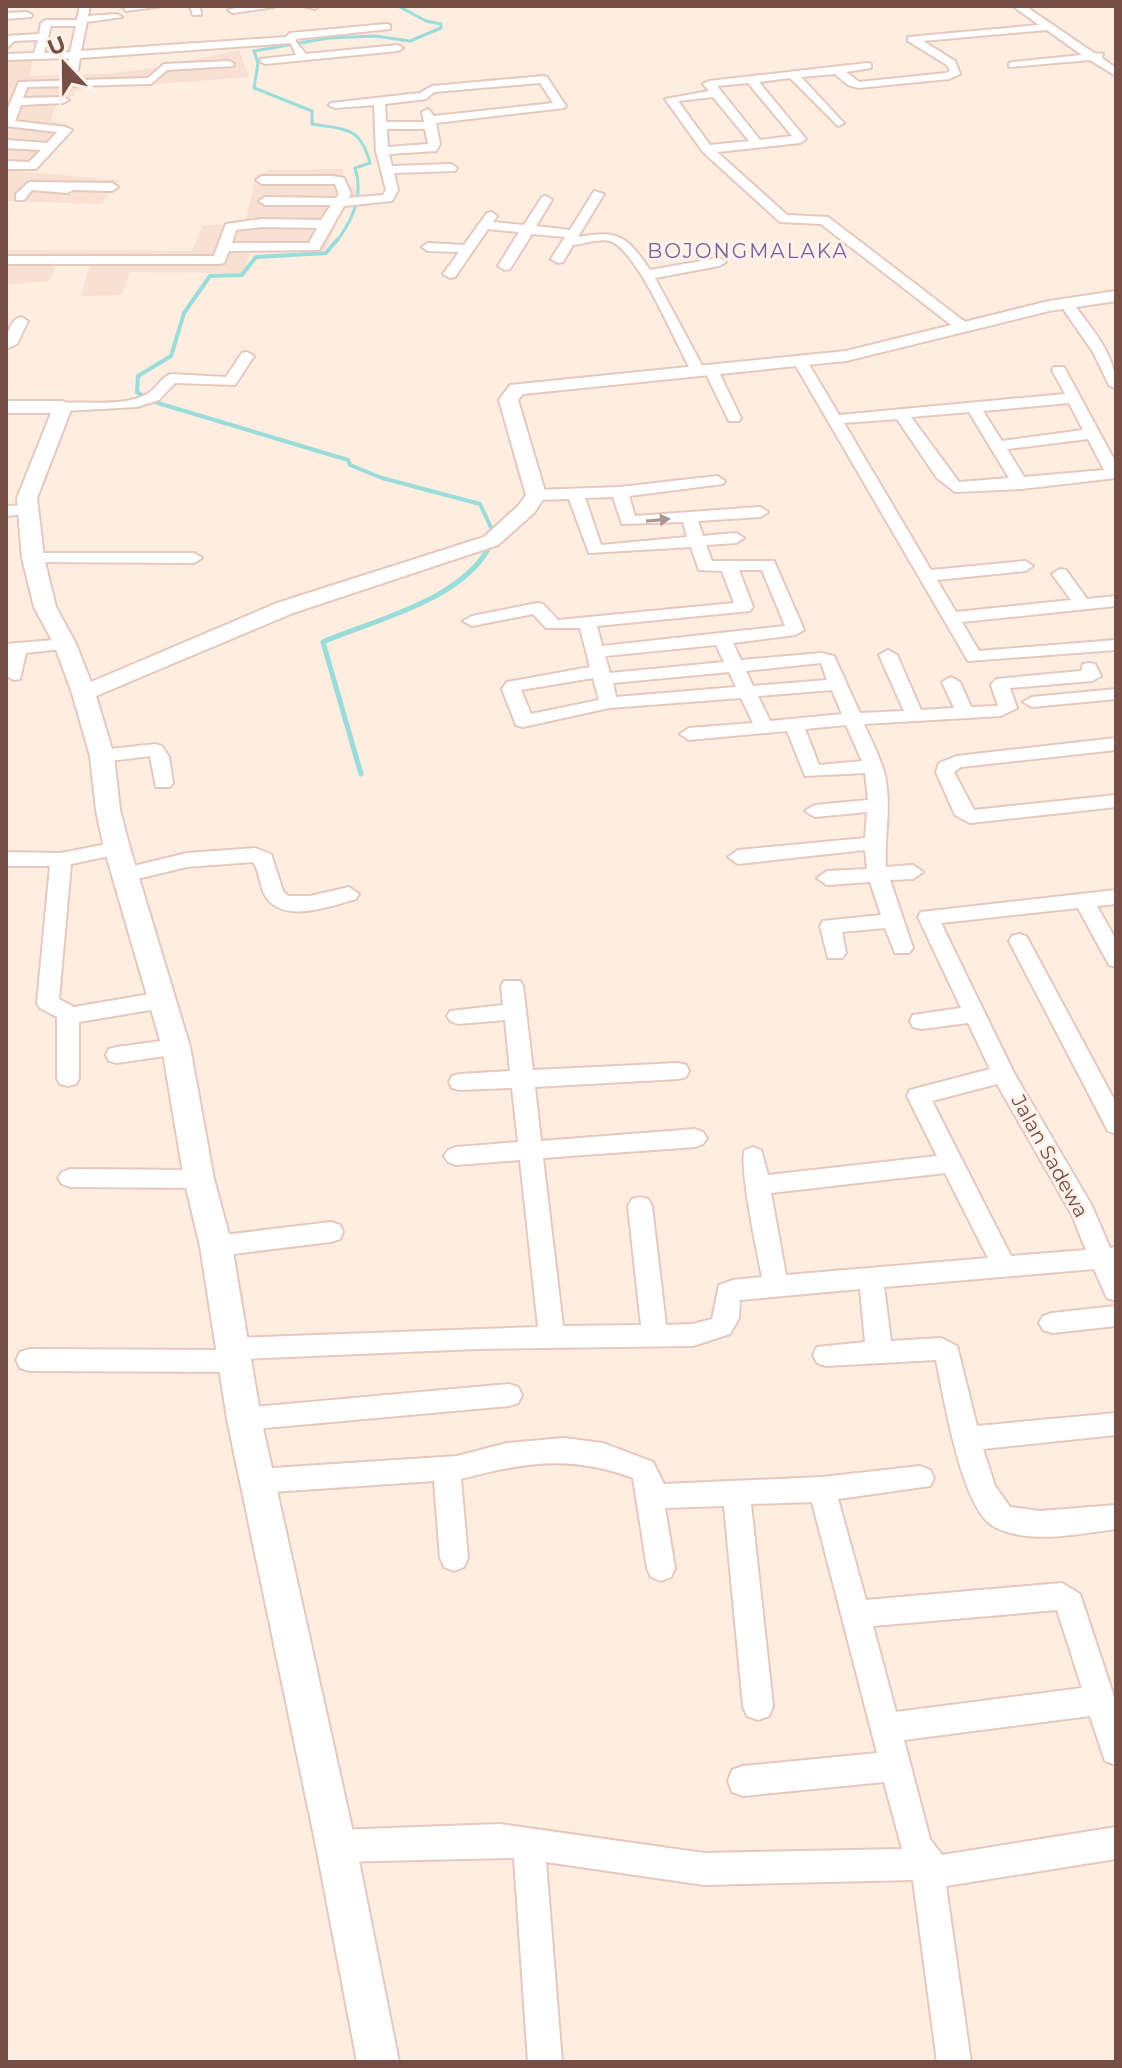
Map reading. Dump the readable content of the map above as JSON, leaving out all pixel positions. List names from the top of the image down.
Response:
{
  "streets": {
    "street": ["Jalan Sadewa"]
  },
  "districts": ["BOJONGMALAKA"],
  "north": "top"
}
